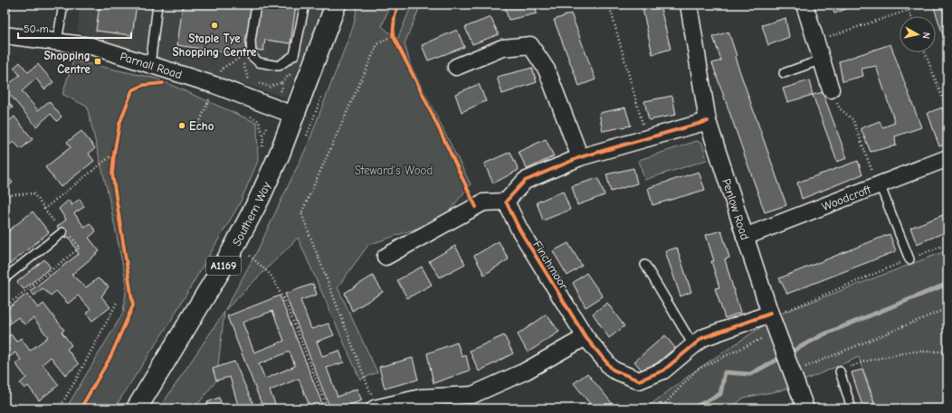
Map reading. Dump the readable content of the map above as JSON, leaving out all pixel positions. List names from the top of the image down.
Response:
{
  "streets": {
    "main road": ["Southern Way", "A1169"],
    "street": [
      "Parnall Road",
      "Woodcroft",
      "Penlow Road",
      "Finchmoor"
    ]
  },
  "crossings": [
    ["Parnall Road", "Southern Way"],
    ["Woodcroft", "Penlow Road"],
    ["Penlow Road", "Finchmoor"]
  ],
  "parks": ["Steward's Wood"],
  "places": {
    "other": ["Staple Tye Shopping Centre", "Echo"],
    "transit": ["Shopping Centre"]
  },
  "scale_bar": "50 m",
  "north": "right"
}
